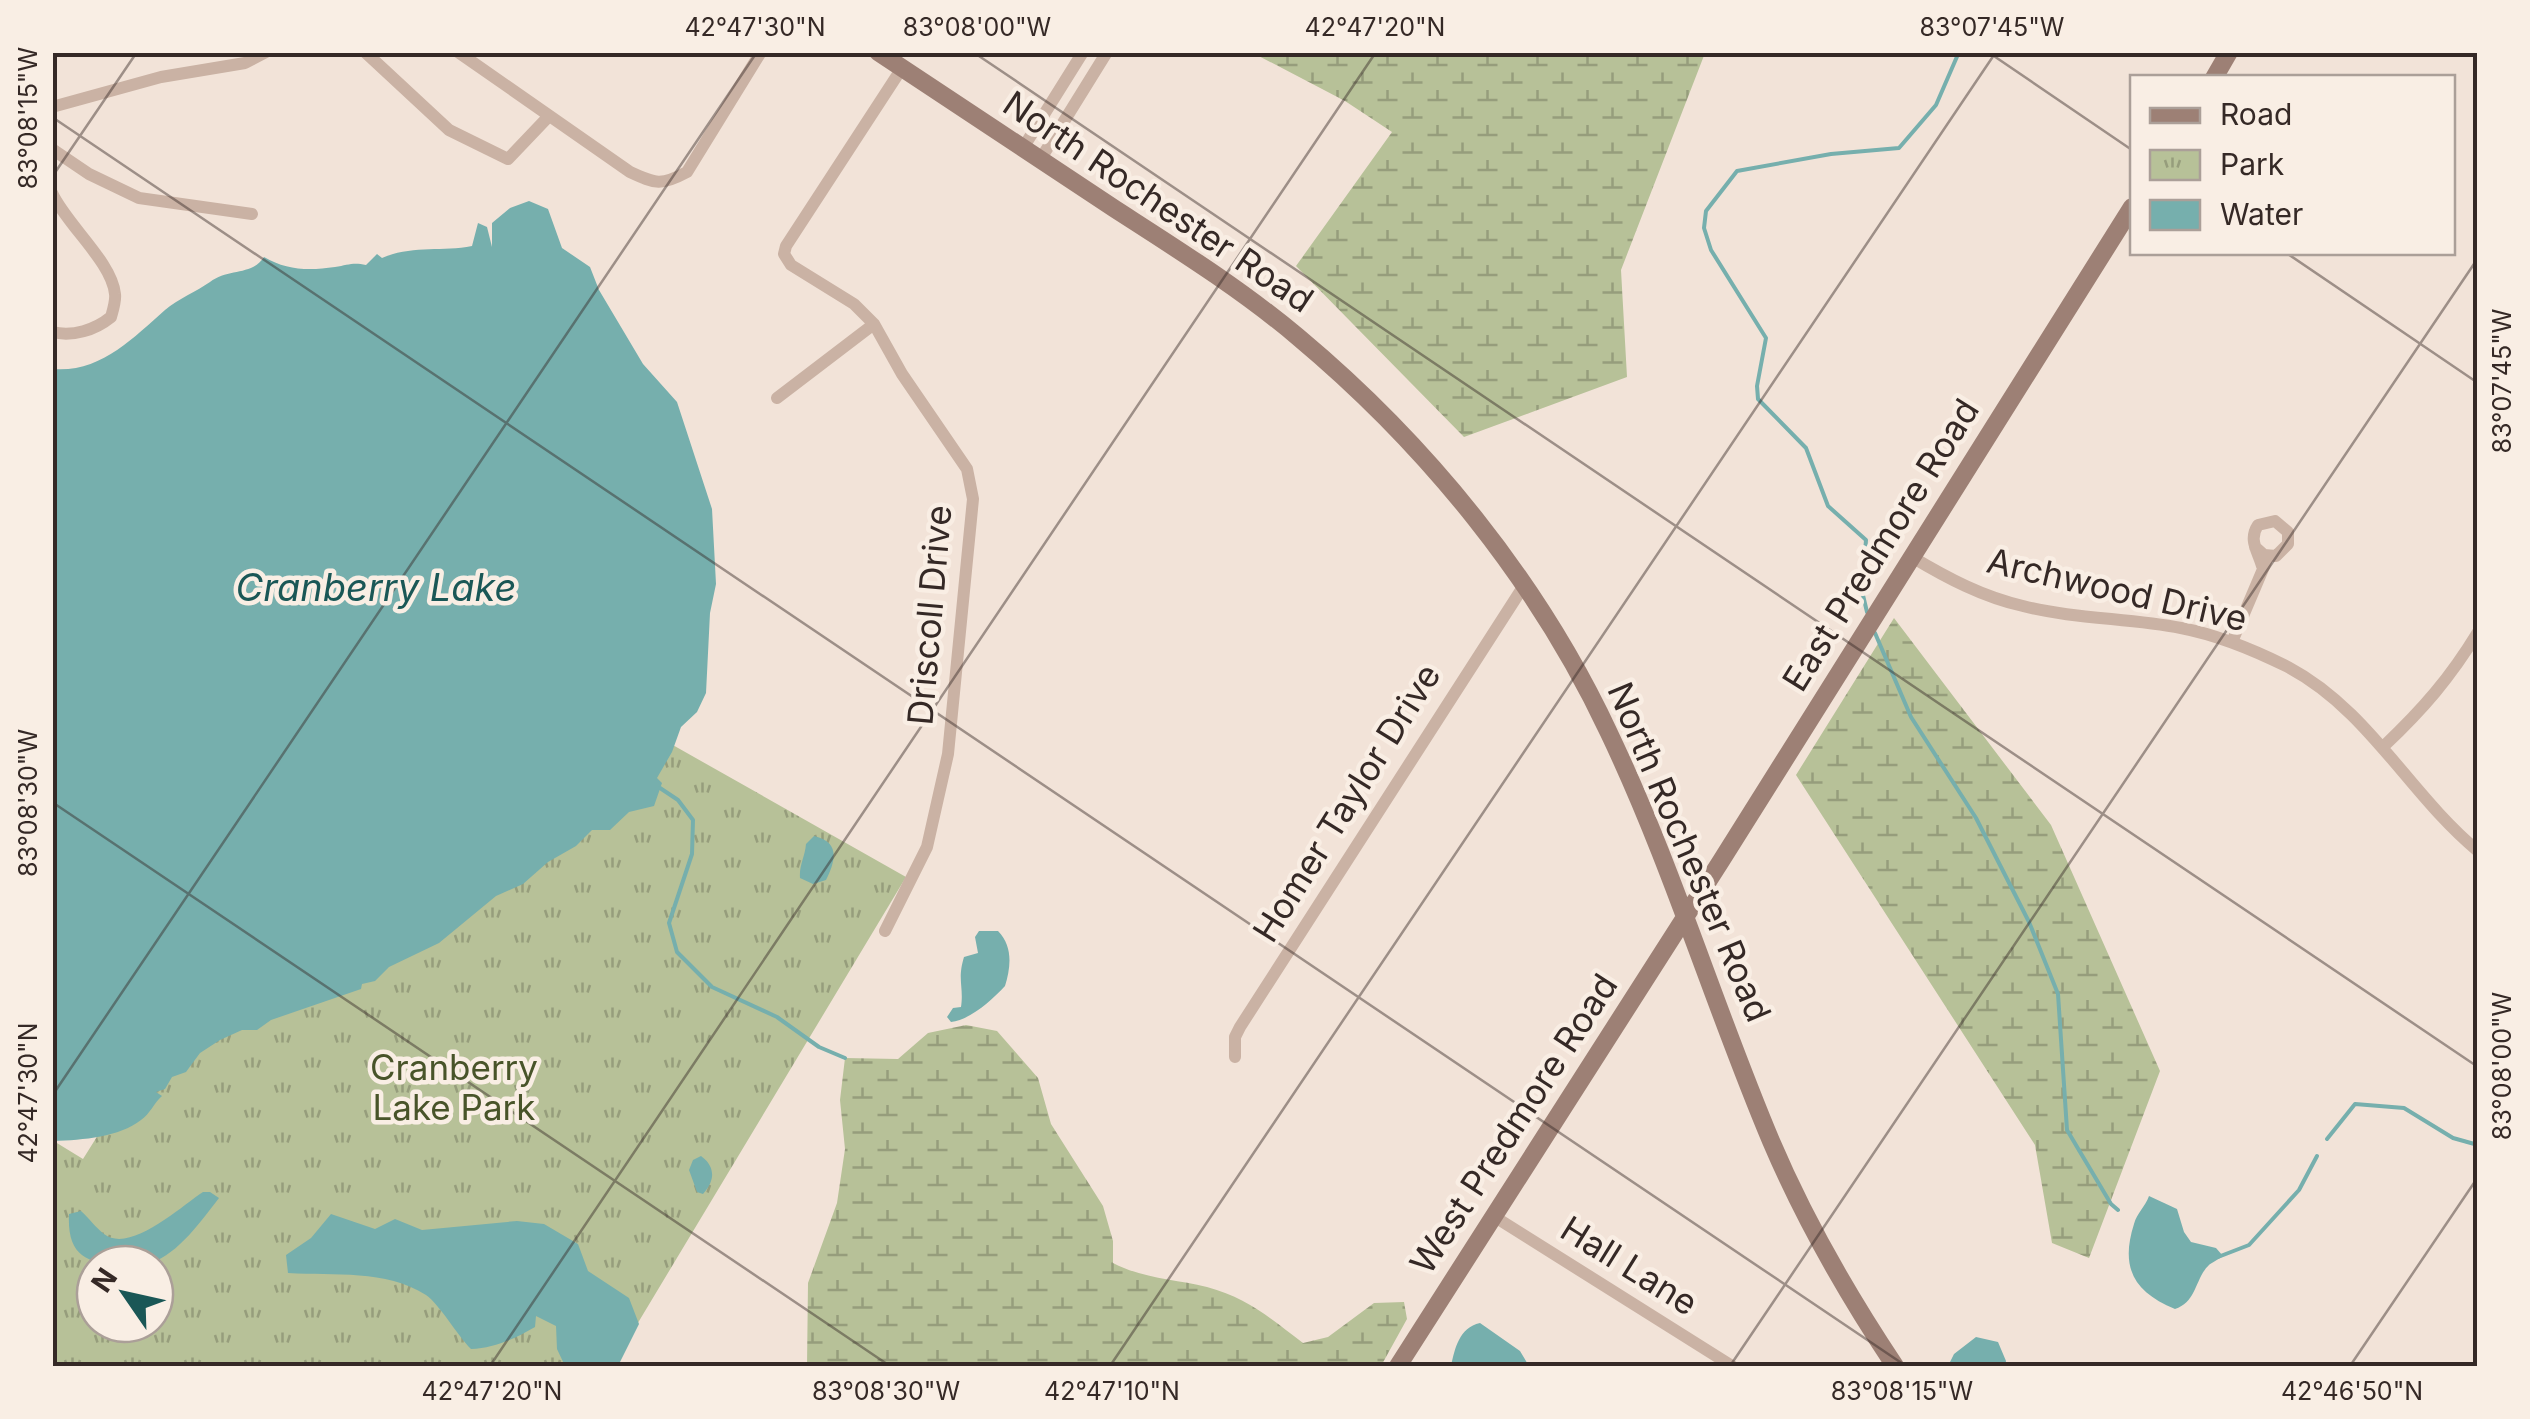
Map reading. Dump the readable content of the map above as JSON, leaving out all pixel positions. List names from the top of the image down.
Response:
{
  "streets": {
    "main road": ["North Rochester Road", "East Predmore Road", "West Predmore Road"],
    "street": [
      "Archwood Drive",
      "Driscoll Drive",
      "Homer Taylor Drive",
      "Hall Lane"
    ]
  },
  "crossings": [
    ["North Rochester Road", "East Predmore Road"],
    ["North Rochester Road", "Driscoll Drive"],
    ["North Rochester Road", "Homer Taylor Drive"],
    ["North Rochester Road", "West Predmore Road"],
    ["East Predmore Road", "Archwood Drive"],
    ["East Predmore Road", "West Predmore Road"],
    ["West Predmore Road", "Hall Lane"]
  ],
  "water": ["Cranberry Lake"],
  "parks": ["Cranberry Lake Park"],
  "legend": ["Road", "Park", "Water"],
  "north": "top left",
  "coordinates": [
    "42°47'30\"N",
    "83°08'00\"W",
    "42°47'20\"N",
    "83°07'45\"W",
    "83°08'15\"W",
    "83°08'30\"W",
    "42°47'10\"N",
    "42°46'50\"N"
  ]
}
